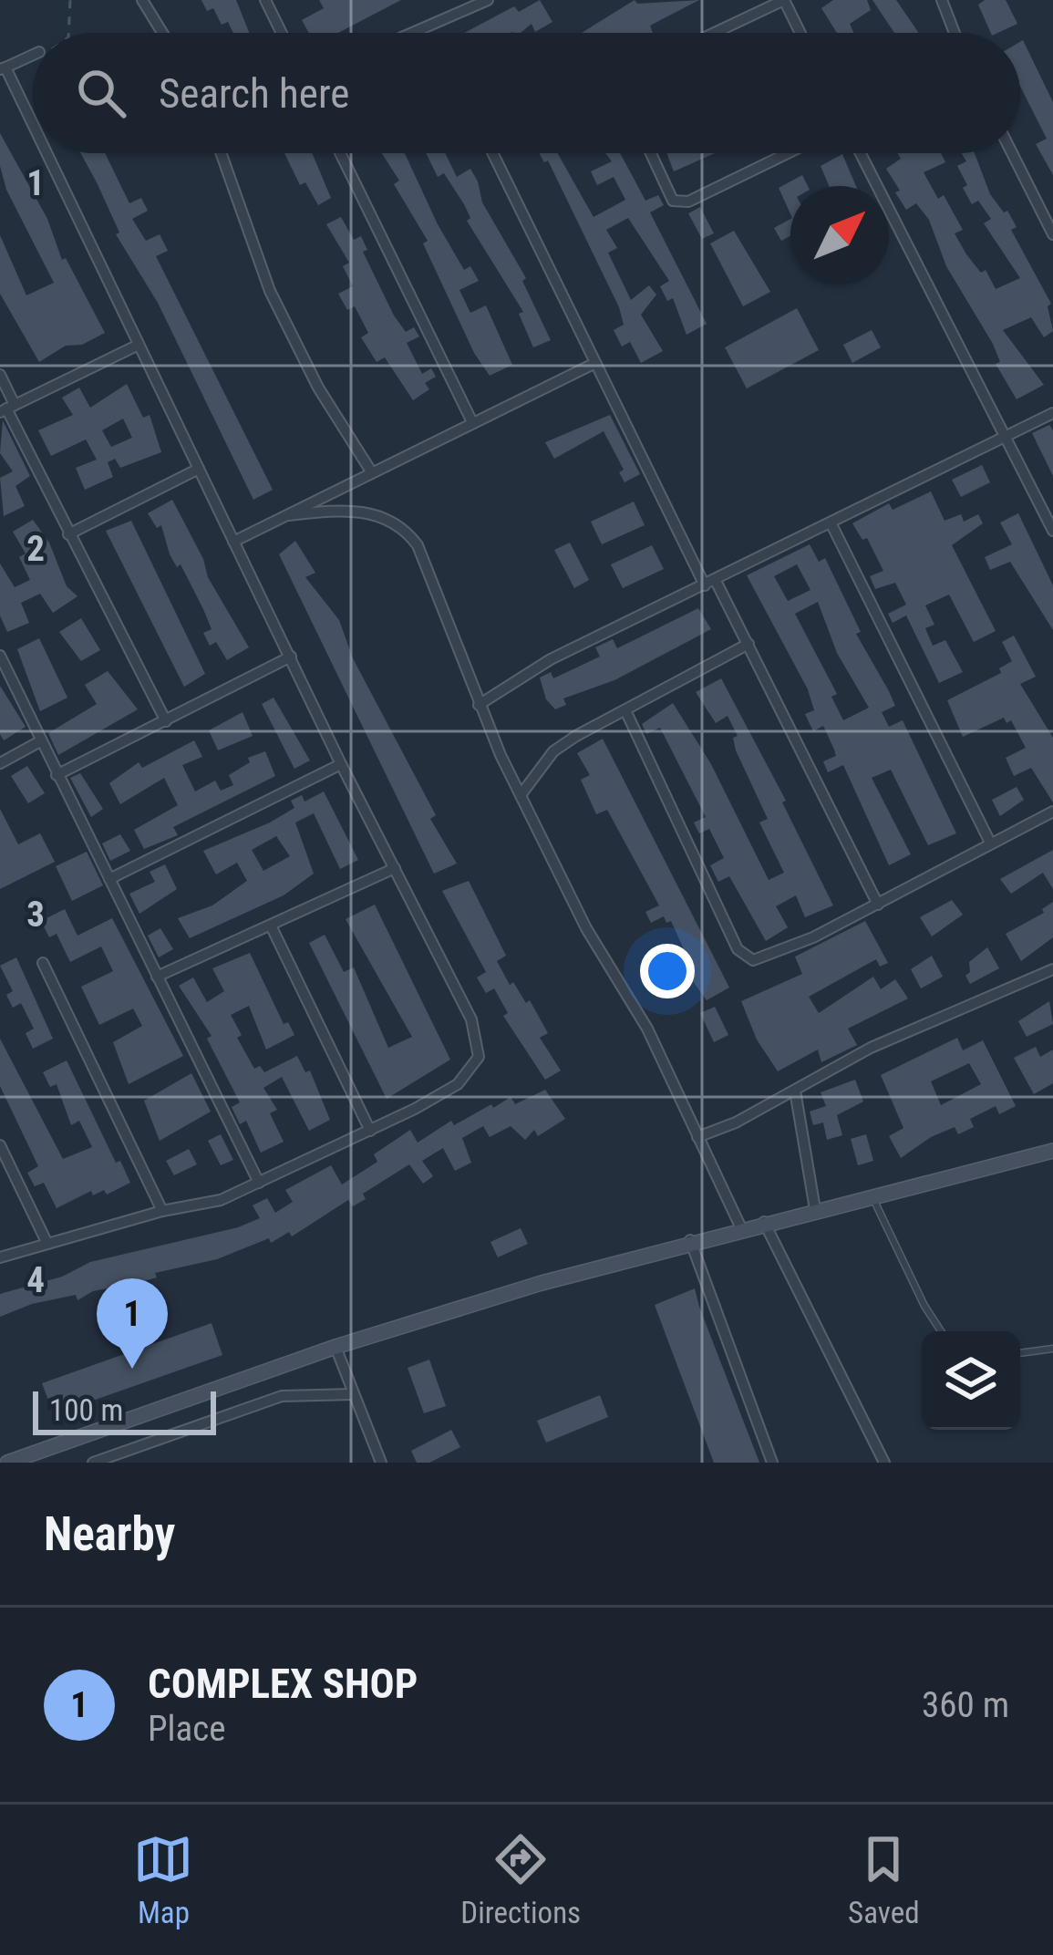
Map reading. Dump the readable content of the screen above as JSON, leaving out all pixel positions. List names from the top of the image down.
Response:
{
  "scale_bar": "100 m",
  "north": "top right",
  "page": {
    "search": "Search here",
    "pins": "1",
    "scale": "100 m",
    "heading": "Nearby",
    "list": [
      {
        "mark": "1",
        "name": "COMPLEX SHOP",
        "note": "Place",
        "value": "360 m"
      }
    ],
    "nav": ["Map", "Directions", "Saved"]
  },
  "grid": {
    "rows": [
      "1",
      "2",
      "3",
      "4"
    ]
  }
}
